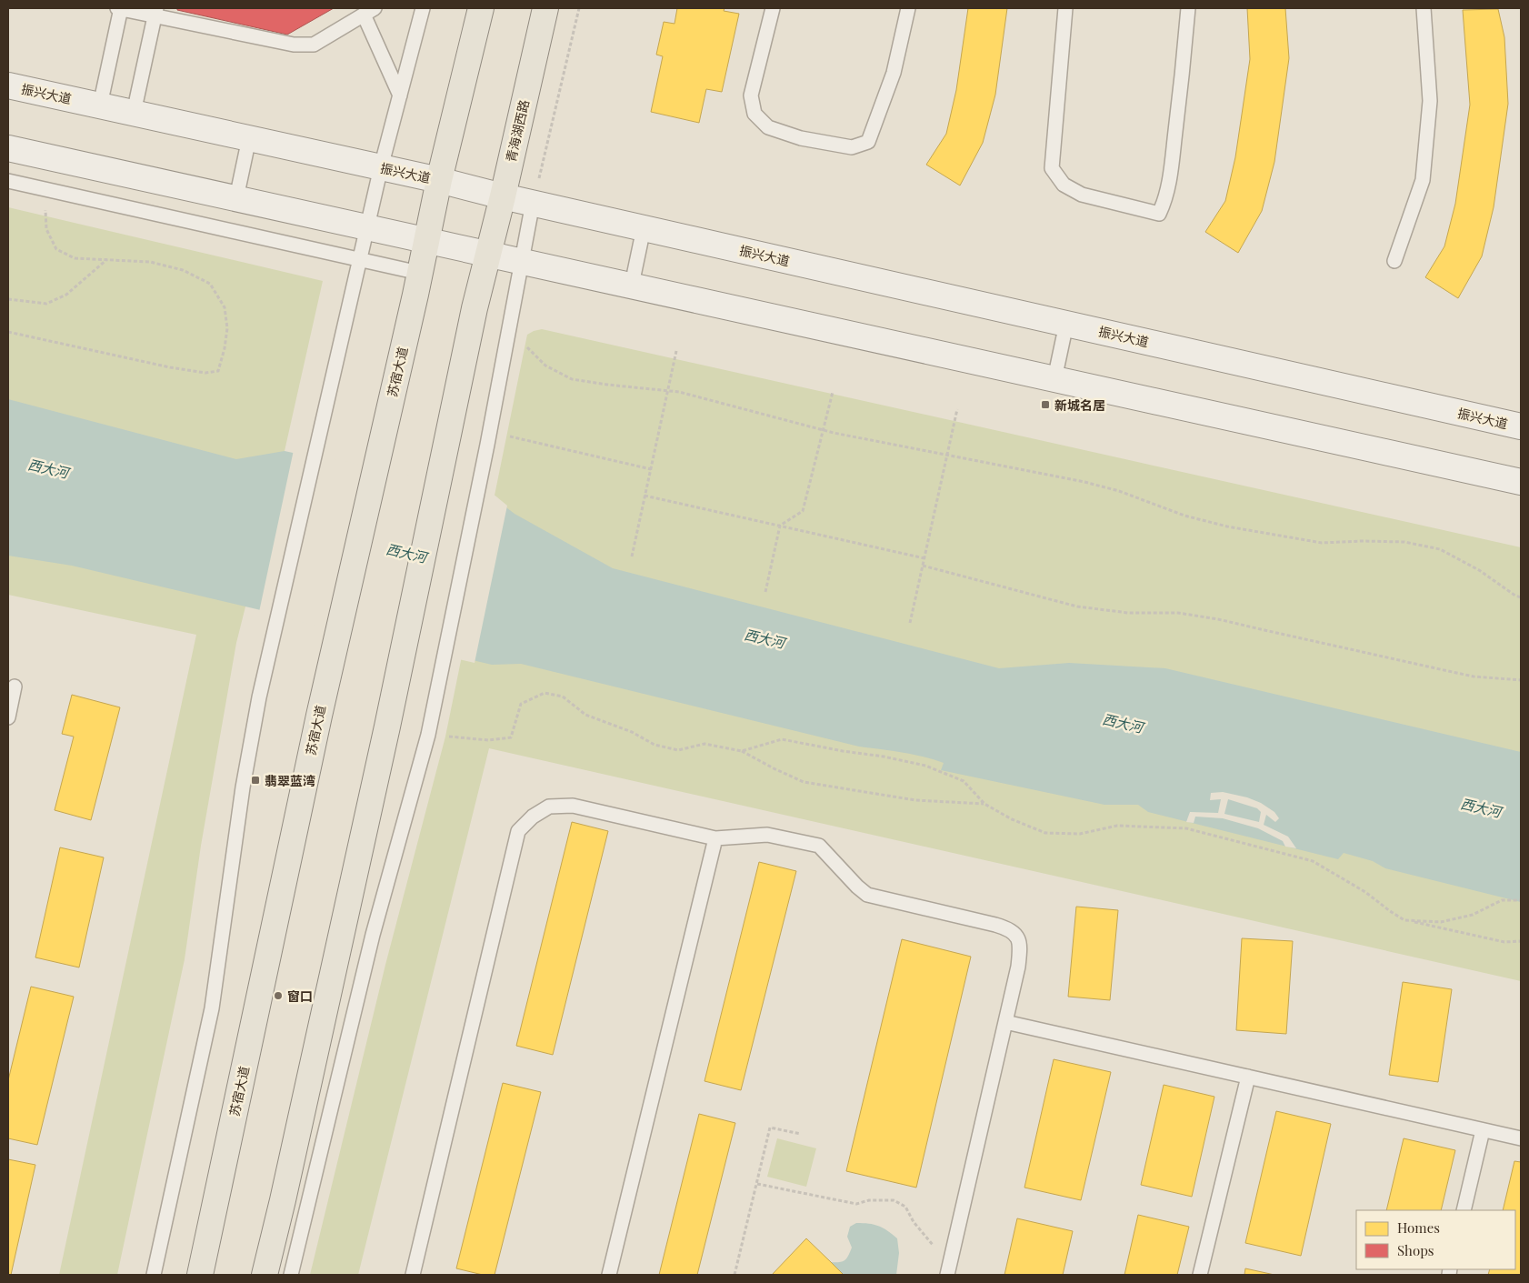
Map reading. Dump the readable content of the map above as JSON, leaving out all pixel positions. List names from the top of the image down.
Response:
{
  "streets": {
    "main road": ["振兴大道", "青海湖西路", "苏宿大道"]
  },
  "crossings": [
    ["振兴大道", "青海湖西路"]
  ],
  "water": ["西大河"],
  "places": {
    "transit": ["新城名居", "翡翠蓝湾"],
    "other": ["窗口"]
  },
  "legend": ["Homes", "Shops"]
}
